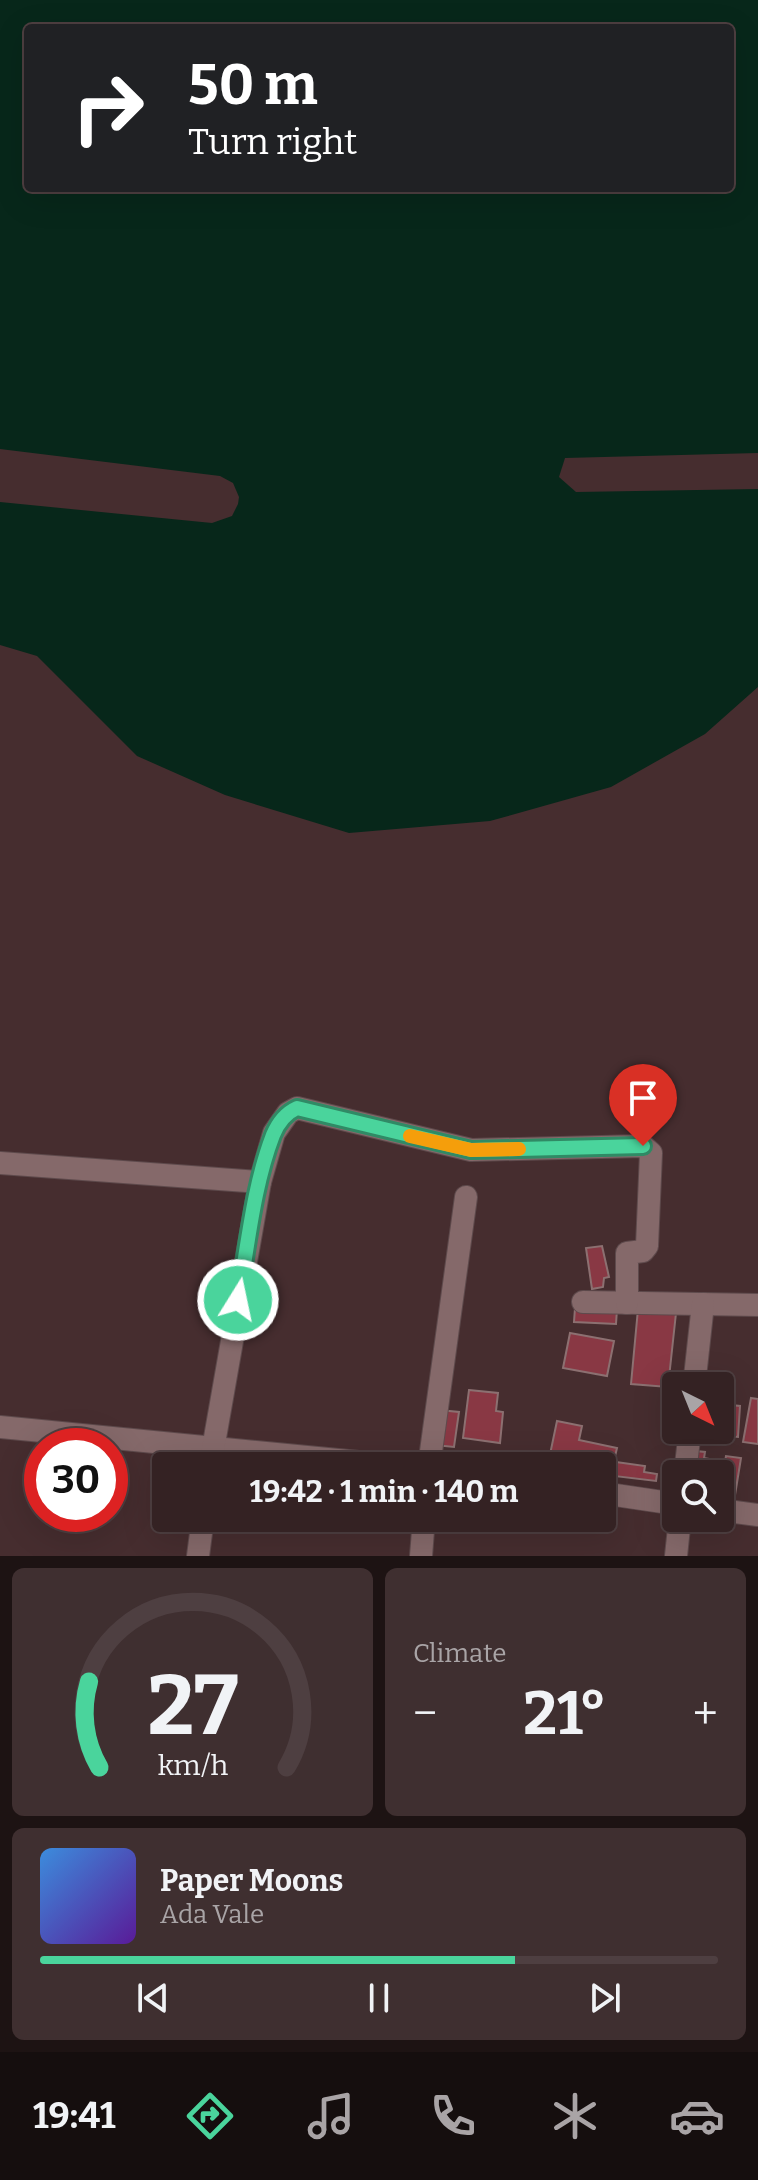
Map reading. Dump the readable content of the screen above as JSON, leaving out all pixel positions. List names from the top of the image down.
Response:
{
  "north": "bottom right",
  "page": {
    "turn": ["50 m", "Turn right"],
    "limit": "30",
    "trip": "19:42 · 1 min · 140 m",
    "tile": "Climate",
    "heat": ["−", "21°", "+"],
    "song": ["Paper Moons", "Ada Vale"],
    "tabs": "19:41",
    "gauge": ["27", "km/h"]
  }
}
